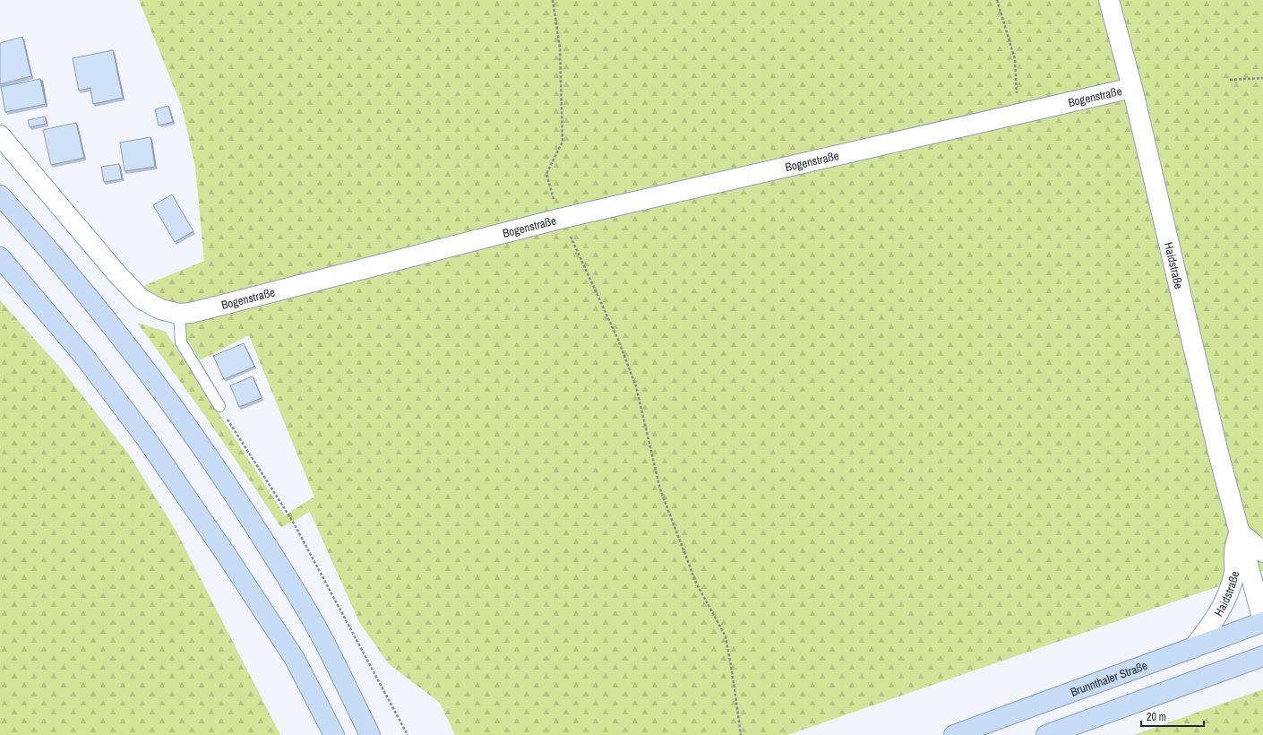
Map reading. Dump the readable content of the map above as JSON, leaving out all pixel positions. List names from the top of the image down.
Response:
{
  "streets": {
    "main road": ["Brunnthaler Straße"],
    "street": ["Bogenstraße", "Haidstraße"]
  },
  "crossings": [
    ["Bogenstraße", "Haidstraße"],
    ["Haidstraße", "Brunnthaler Straße"]
  ],
  "scale_bar": "20 m"
}
